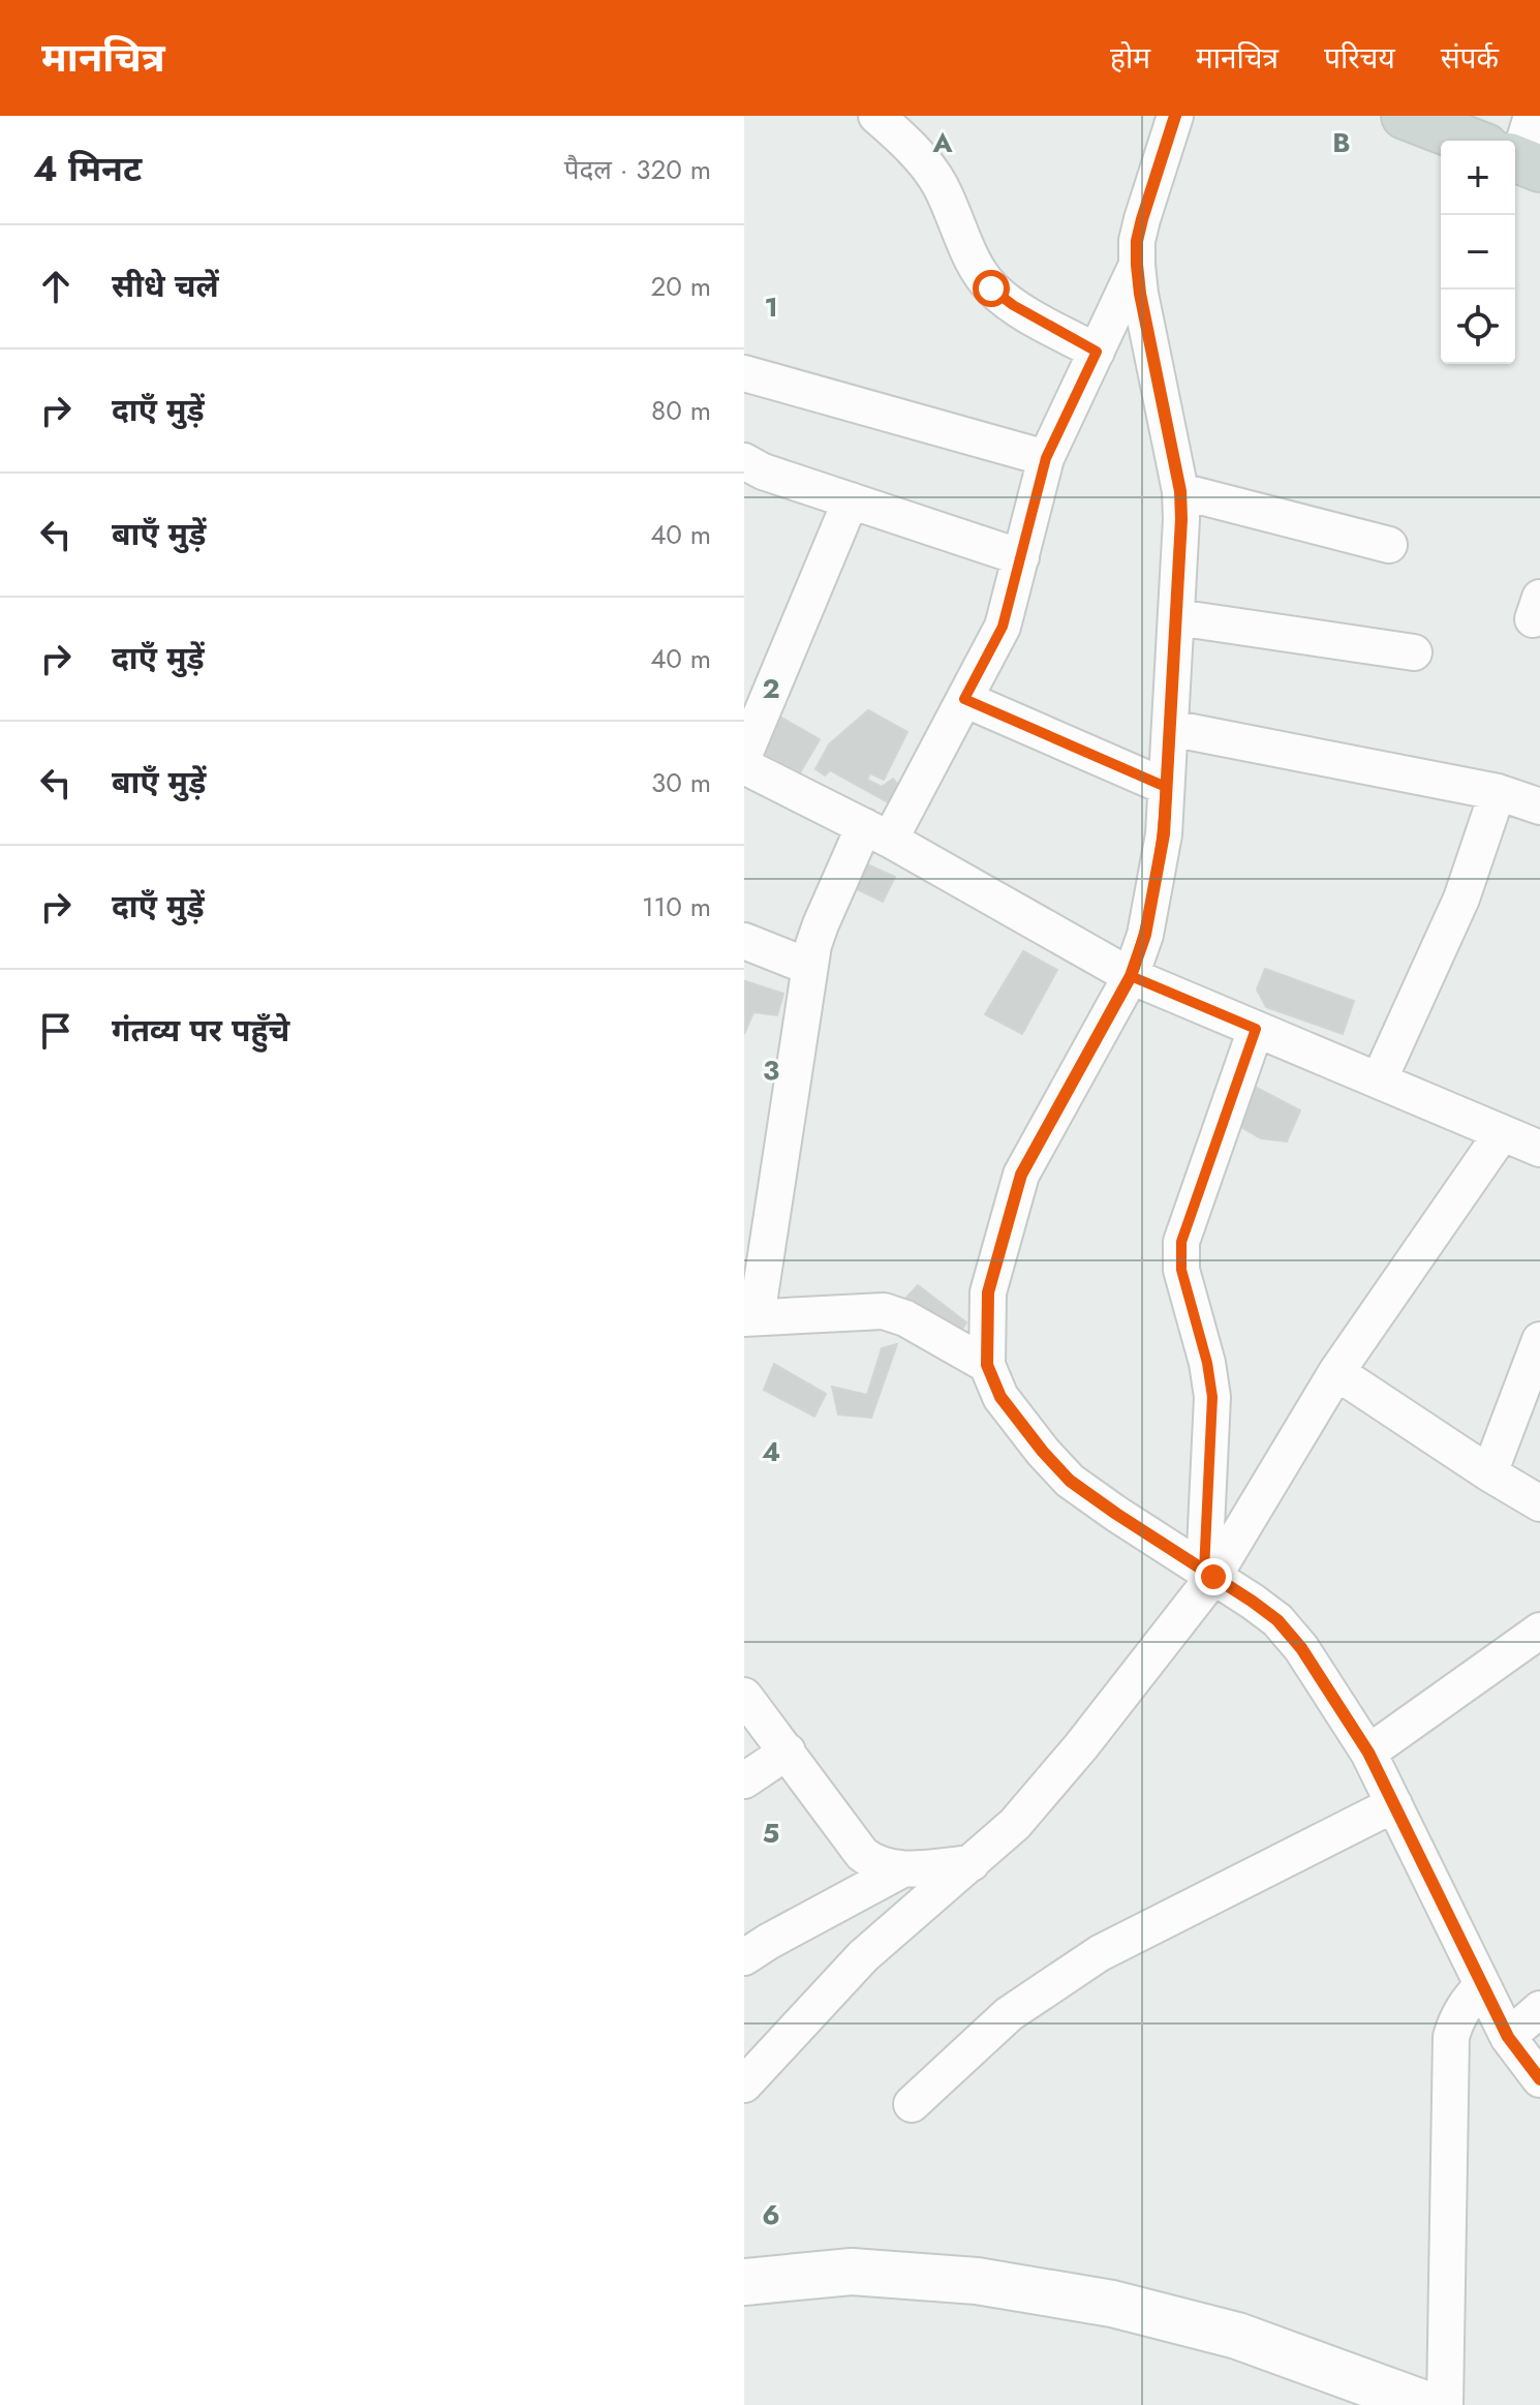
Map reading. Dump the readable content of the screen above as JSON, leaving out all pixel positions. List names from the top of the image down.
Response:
{
  "page": {
    "header": "मानचित्र",
    "nav": [
      "होम",
      "मानचित्र",
      "परिचय",
      "संपर्क"
    ],
    "heading": ["4 मिनट", "पैदल · 320 m"],
    "map_buttons": ["+", "−"],
    "list": [
      ["सीधे चलें", "20 m"],
      ["दाएँ मुड़ें", "80 m"],
      ["बाएँ मुड़ें", "40 m"],
      ["दाएँ मुड़ें", "40 m"],
      ["बाएँ मुड़ें", "30 m"],
      ["दाएँ मुड़ें", "110 m"],
      "गंतव्य पर पहुँचे"
    ]
  },
  "grid": {
    "columns": ["A", "B"],
    "rows": [
      "1",
      "2",
      "3",
      "4",
      "5",
      "6"
    ]
  }
}
